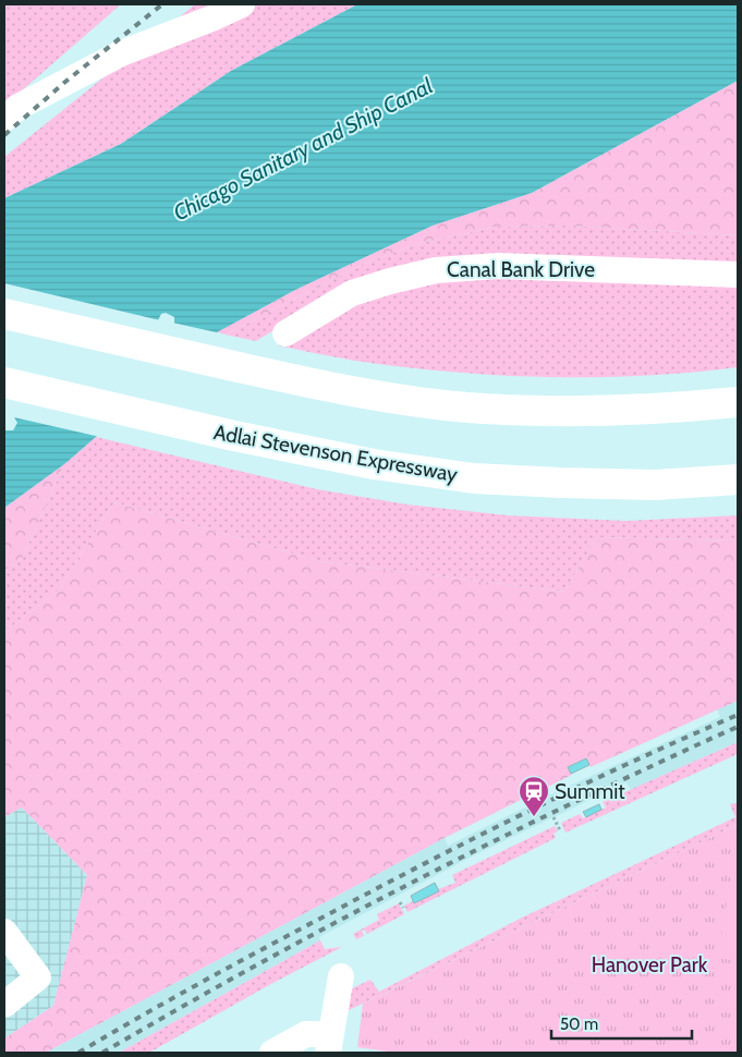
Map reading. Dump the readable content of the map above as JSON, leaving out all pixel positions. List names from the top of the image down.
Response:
{
  "streets": {
    "highway": ["Adlai Stevenson Expressway"],
    "street": ["Canal Bank Drive"]
  },
  "water": ["Chicago Sanitary and Ship Canal"],
  "parks": ["Hanover Park"],
  "places": {
    "station": ["Summit"]
  },
  "scale_bar": "50 m"
}
